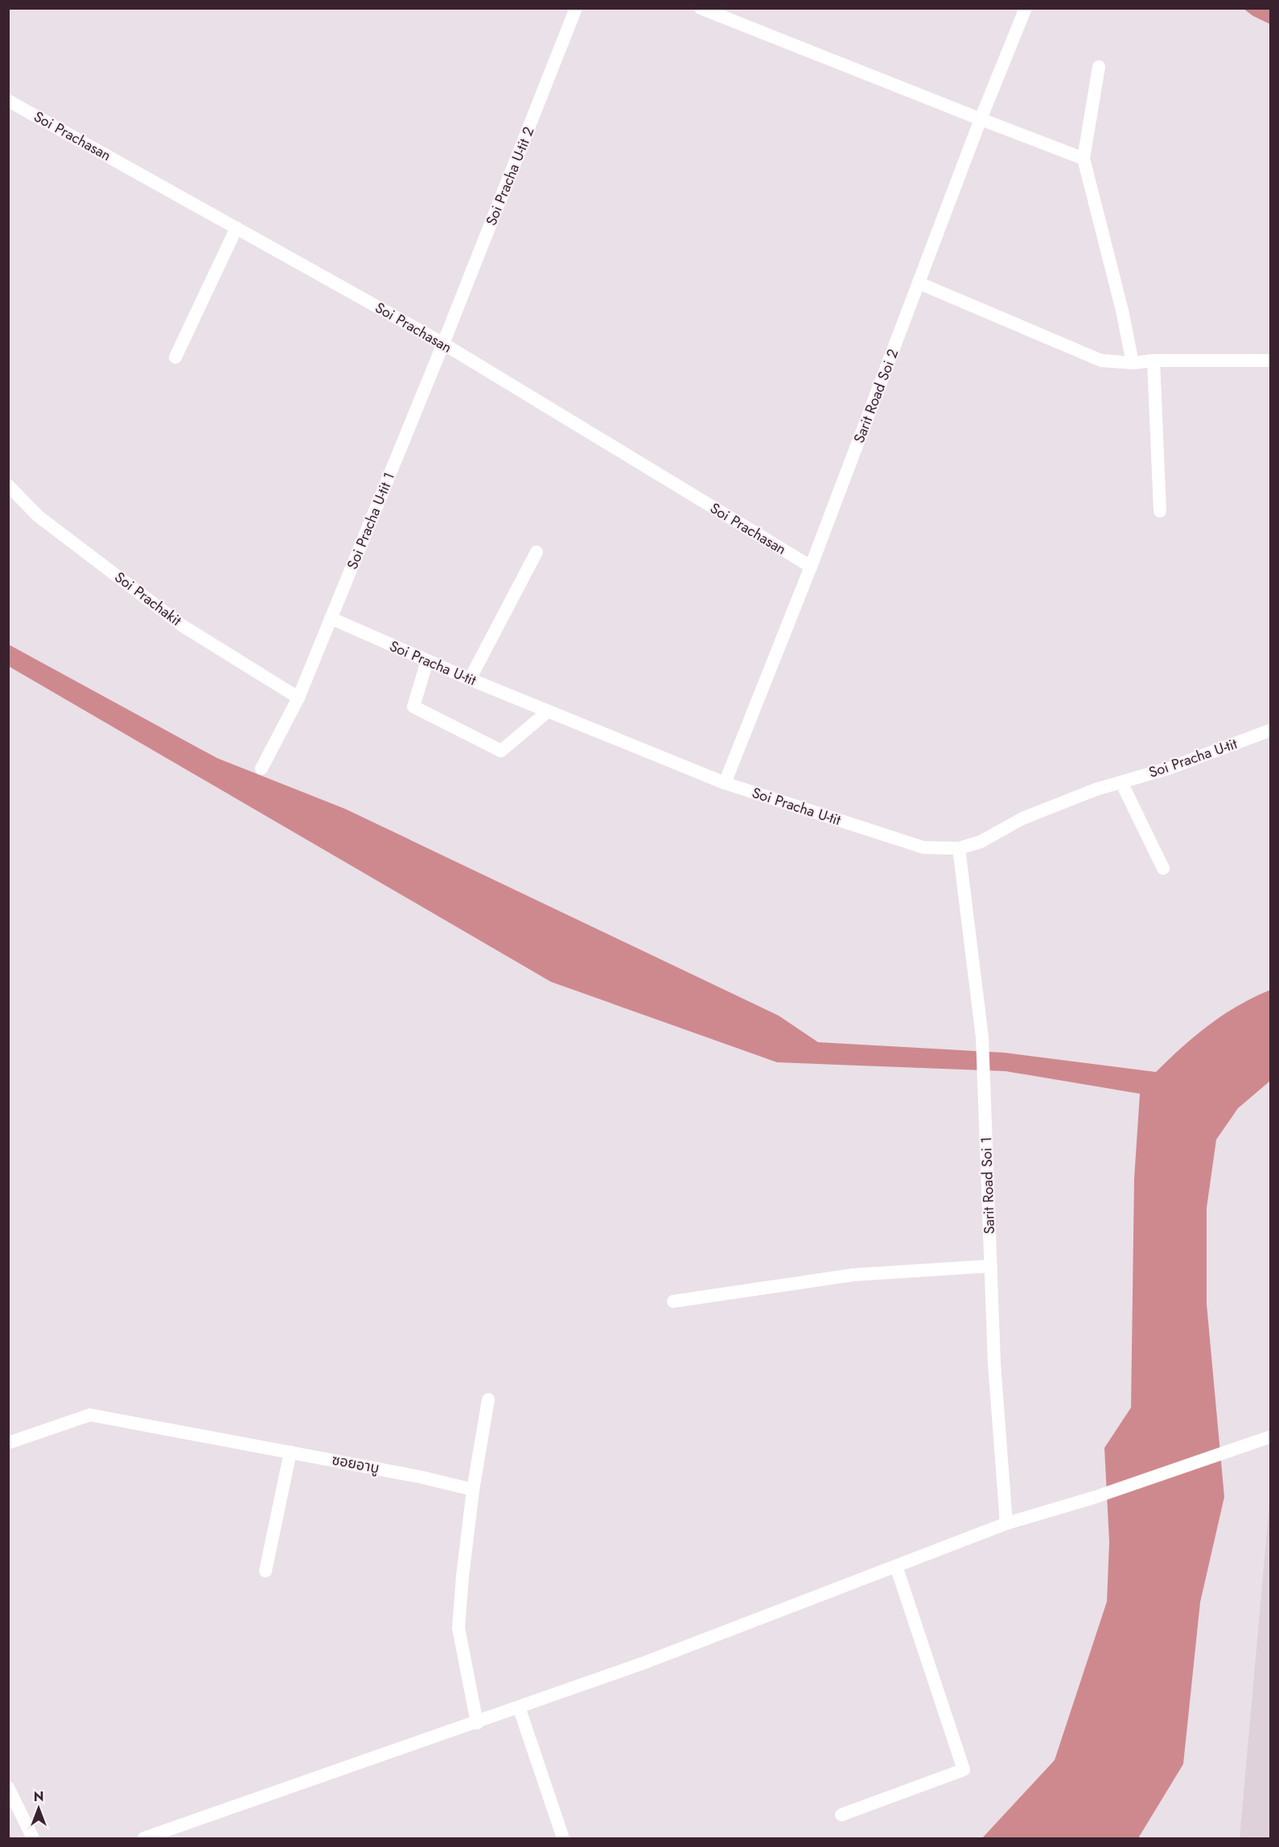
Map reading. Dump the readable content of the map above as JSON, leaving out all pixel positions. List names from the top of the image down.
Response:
{
  "streets": {
    "street": [
      "Soi Prachasan",
      "Soi Pracha U-tit 2",
      "Sarit Road Soi 2",
      "Soi Pracha U-tit 1",
      "Soi Prachakit",
      "Soi Pracha U-tit",
      "Sarit Road Soi 1",
      "ซอยอาบู"
    ]
  },
  "crossings": [
    ["Soi Prachasan", "Soi Pracha U-tit 2"],
    ["Soi Prachasan", "Sarit Road Soi 2"],
    ["Soi Prachasan", "Soi Pracha U-tit 1"],
    ["Soi Pracha U-tit 2", "Soi Pracha U-tit 1"],
    ["Sarit Road Soi 2", "Soi Pracha U-tit"],
    ["Soi Pracha U-tit 1", "Soi Prachakit"],
    ["Soi Pracha U-tit 1", "Soi Pracha U-tit"],
    ["Soi Pracha U-tit", "Sarit Road Soi 1"]
  ],
  "north": "top"
}
